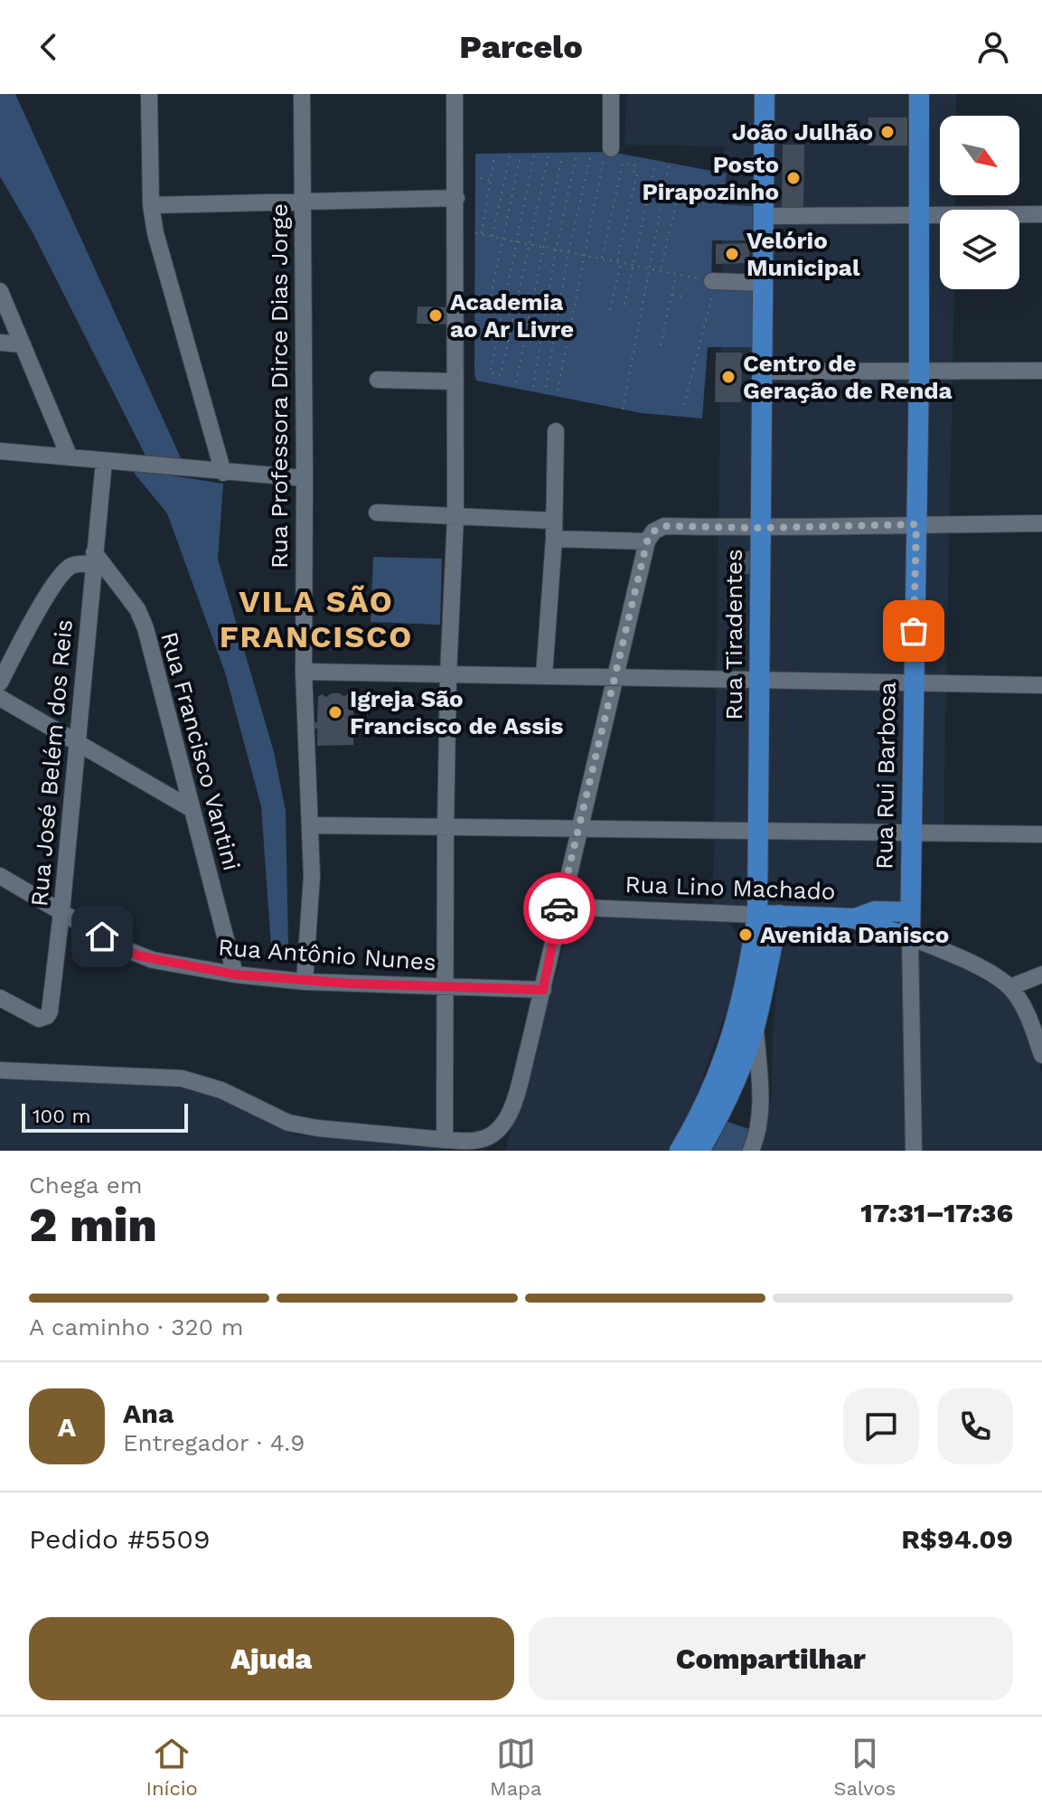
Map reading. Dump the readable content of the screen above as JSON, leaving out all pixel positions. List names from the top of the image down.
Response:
{
  "streets": {
    "main road": ["Rua Tiradentes", "Rua Rui Barbosa", "Rua Lino Machado"],
    "street": [
      "Rua Professora Dirce Dias Jorge",
      "Rua Francisco Vantini",
      "Rua José Belém dos Reis",
      "Rua Antônio Nunes"
    ]
  },
  "crossings": [
    ["Rua Professora Dirce Dias Jorge", "Rua Antônio Nunes"],
    ["Rua Tiradentes", "Rua Lino Machado"],
    ["Rua Francisco Vantini", "Rua José Belém dos Reis"],
    ["Rua Francisco Vantini", "Rua Antônio Nunes"],
    ["Rua José Belém dos Reis", "Rua Antônio Nunes"],
    ["Rua Rui Barbosa", "Rua Lino Machado"]
  ],
  "districts": ["VILA SÃO FRANCISCO"],
  "places": [
    "João Julhão",
    "Posto Pirapozinho",
    "Velório Municipal",
    "Academia ao Ar Livre",
    "Centro de Geração de Renda",
    "Igreja São Francisco de Assis",
    "Avenida Danisco"
  ],
  "scale_bar": "100 m",
  "north": "bottom right",
  "page": {
    "header": "Parcelo",
    "scale": "100 m",
    "heading": ["2 min", "Chega em", "17:31–17:36"],
    "panel": [
      "Ana",
      "Entregador · 4.9",
      "Pedido #5509",
      "R$94.09"
    ],
    "bar": "A caminho · 320 m",
    "round": "A",
    "buttons": ["Ajuda", "Compartilhar"],
    "tabs": ["Início", "Mapa", "Salvos"]
  }
}
